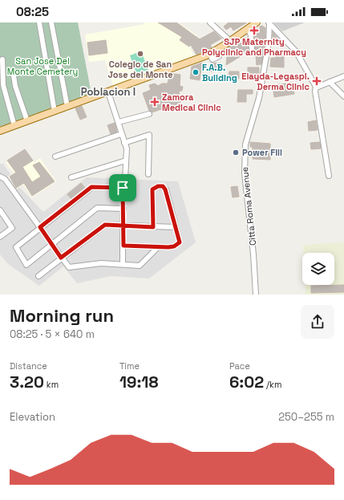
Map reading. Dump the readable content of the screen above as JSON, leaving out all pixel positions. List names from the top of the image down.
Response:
{
  "streets": {
    "street": ["Citta Roma Avenue"]
  },
  "districts": ["Poblacion I"],
  "parks": ["San Jose Del Monte Cemetery"],
  "places": {
    "health": ["SJP Maternity Polyclinic and Pharmacy", "Elayda-Legaspi. Derma Clinic", "Zamora Medical Clinic"],
    "other": ["Colegio de San Jose del Monte", "F.A.B. Building", "Power Fill"]
  },
  "page": {
    "status": "08:25",
    "heading": ["Morning run", "08:25 · 5 × 640 m"],
    "stats": [
      ["Distance", "3.20 km"],
      ["Time", "19:18"],
      ["Pace", "6:02 /km"]
    ],
    "chart": ["Elevation", "250–255 m"]
  }
}
